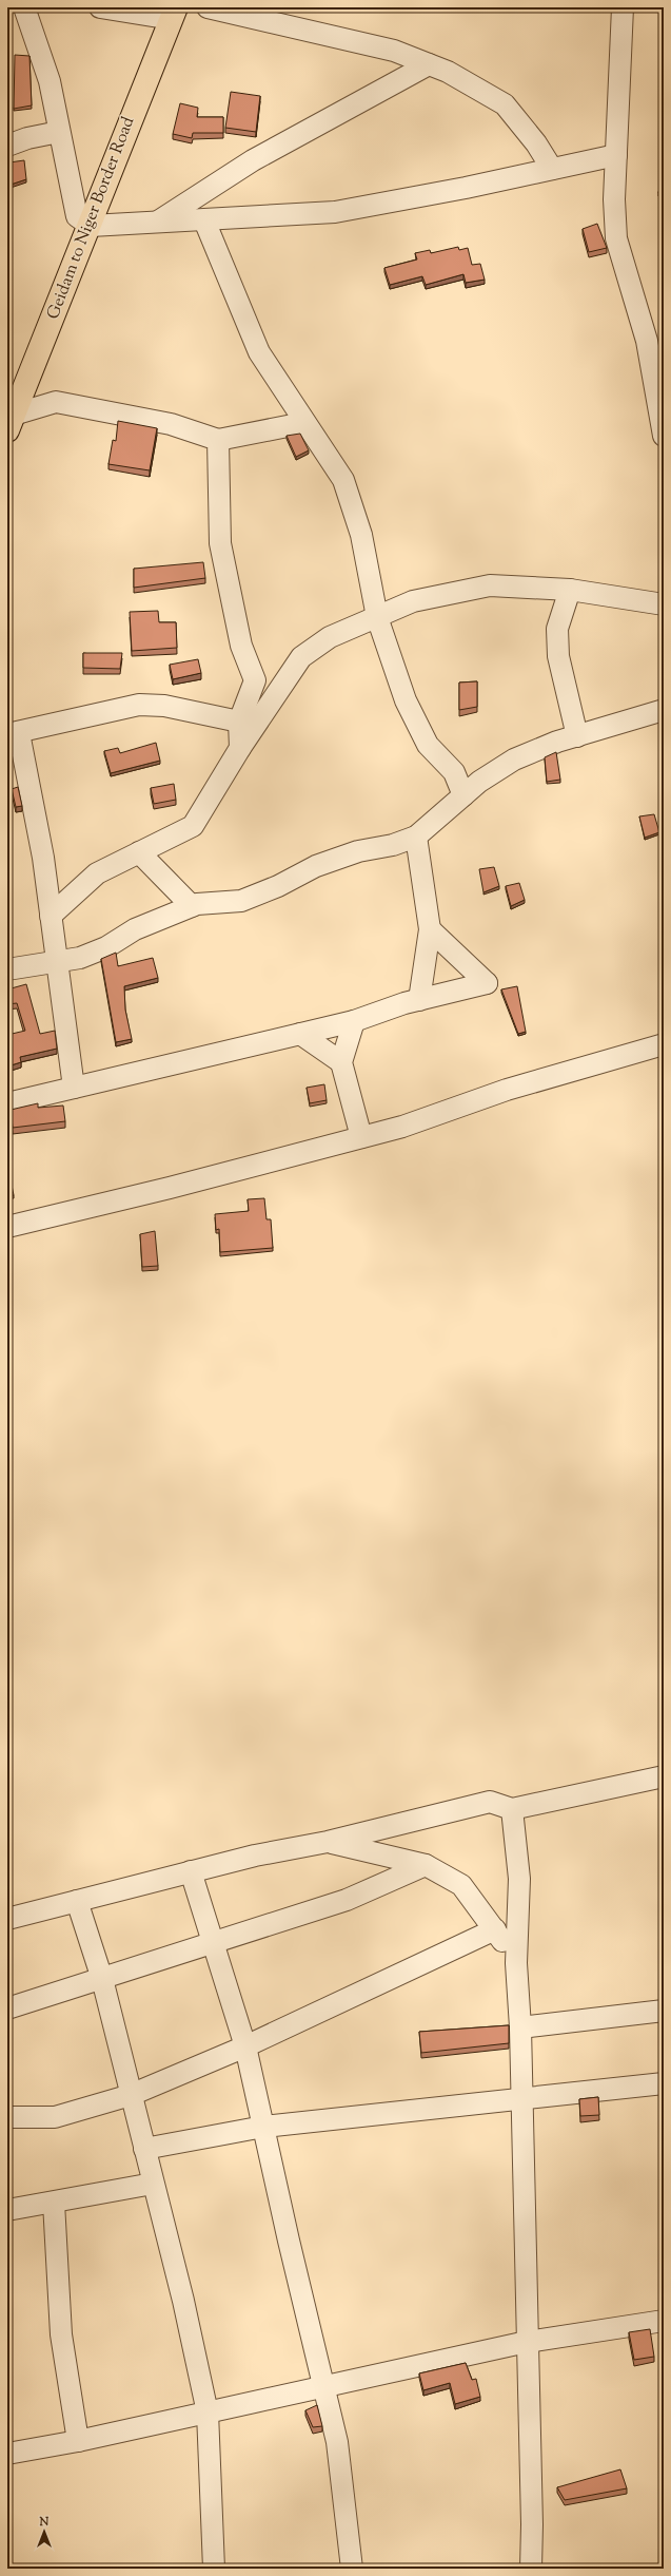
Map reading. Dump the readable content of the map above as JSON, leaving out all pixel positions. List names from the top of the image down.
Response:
{
  "streets": {
    "main road": ["Geidam to Niger Border Road"]
  },
  "north": "top"
}
